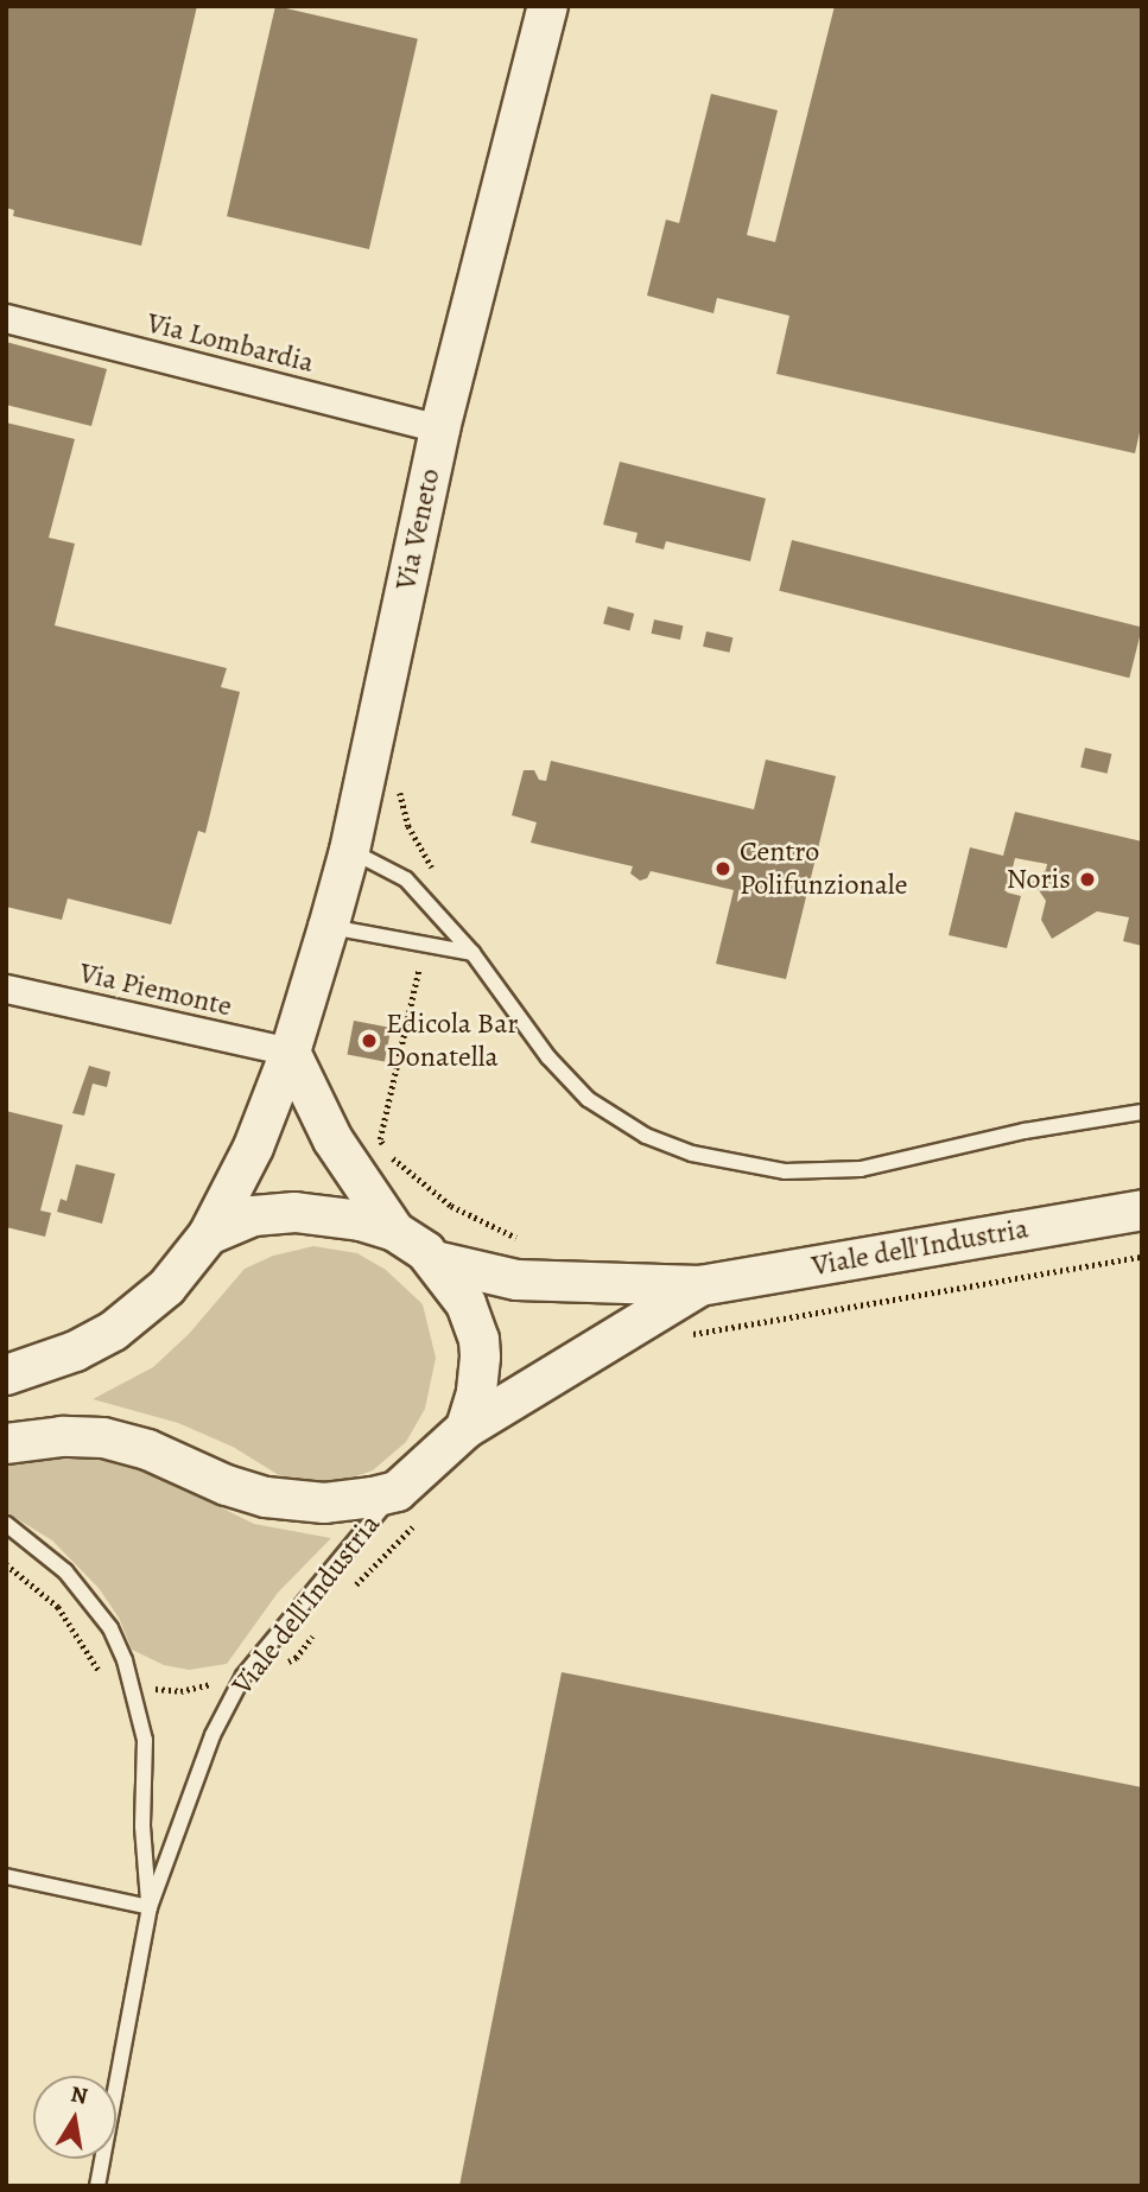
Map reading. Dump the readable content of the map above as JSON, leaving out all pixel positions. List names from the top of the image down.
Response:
{
  "streets": {
    "main road": ["Via Veneto", "Viale dell'Industria"],
    "street": ["Via Lombardia", "Via Piemonte"]
  },
  "crossings": [
    ["Via Lombardia", "Via Veneto"],
    ["Via Veneto", "Via Piemonte"],
    ["Via Veneto", "Viale dell'Industria"]
  ],
  "places": ["Centro Polifunzionale", "Noris", "Edicola Bar Donatella"],
  "north": "top"
}
